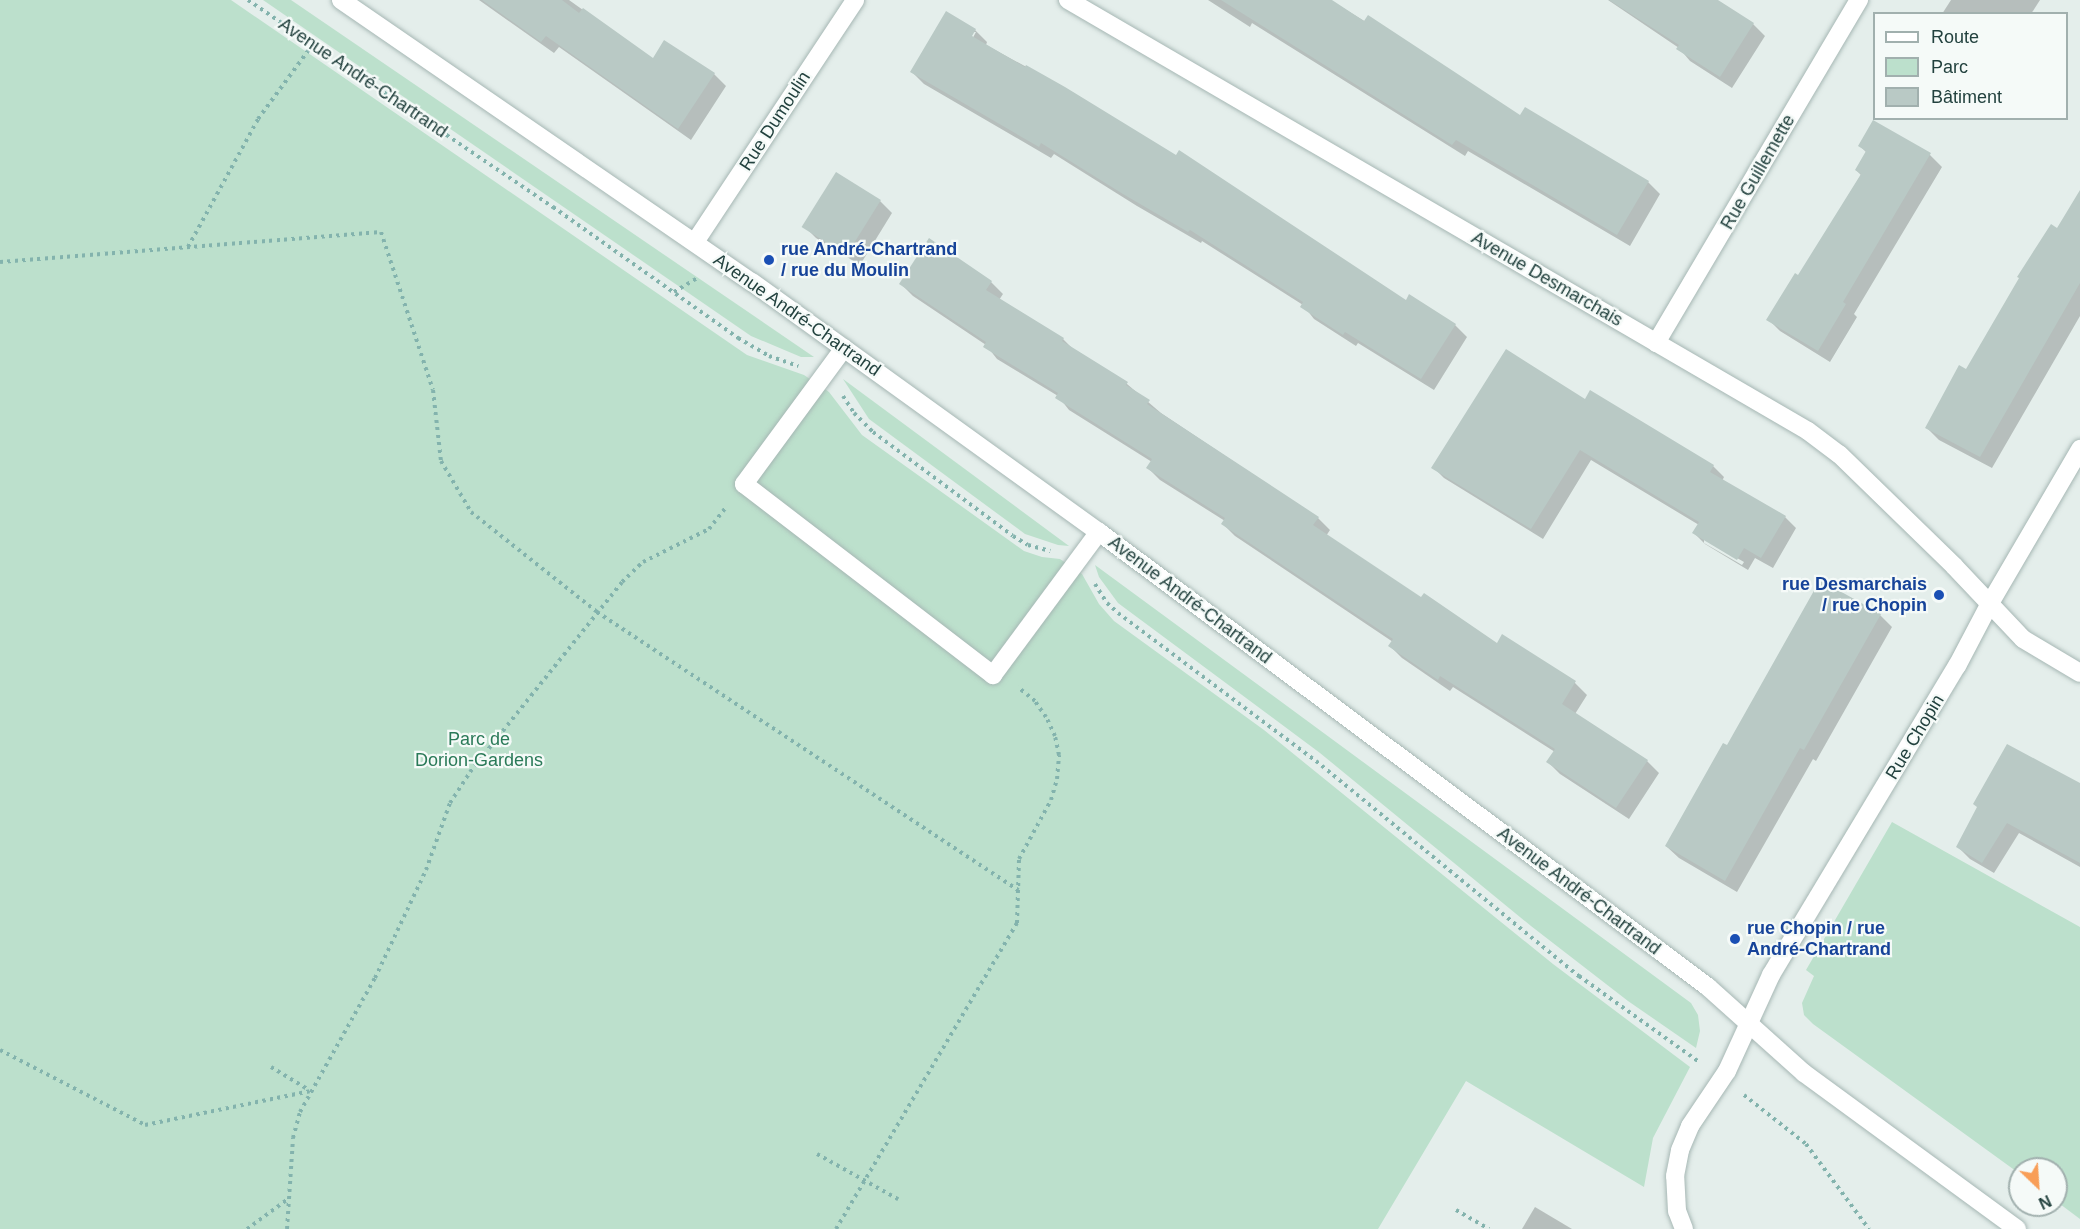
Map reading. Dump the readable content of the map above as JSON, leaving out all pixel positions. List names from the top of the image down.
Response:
{
  "streets": {
    "street": [
      "Avenue André-Chartrand",
      "Rue Dumoulin",
      "Rue Guillemette",
      "Avenue Desmarchais",
      "Rue Chopin"
    ]
  },
  "crossings": [
    ["Avenue André-Chartrand", "Rue Dumoulin"],
    ["Avenue André-Chartrand", "Rue Chopin"],
    ["Rue Guillemette", "Avenue Desmarchais"],
    ["Avenue Desmarchais", "Rue Chopin"]
  ],
  "parks": ["Parc de Dorion-Gardens"],
  "places": ["rue André-Chartrand / rue du Moulin", "rue Desmarchais / rue Chopin", "rue Chopin / rue André-Chartrand"],
  "legend": ["Route", "Parc", "Bâtiment"],
  "north": "bottom right"
}
